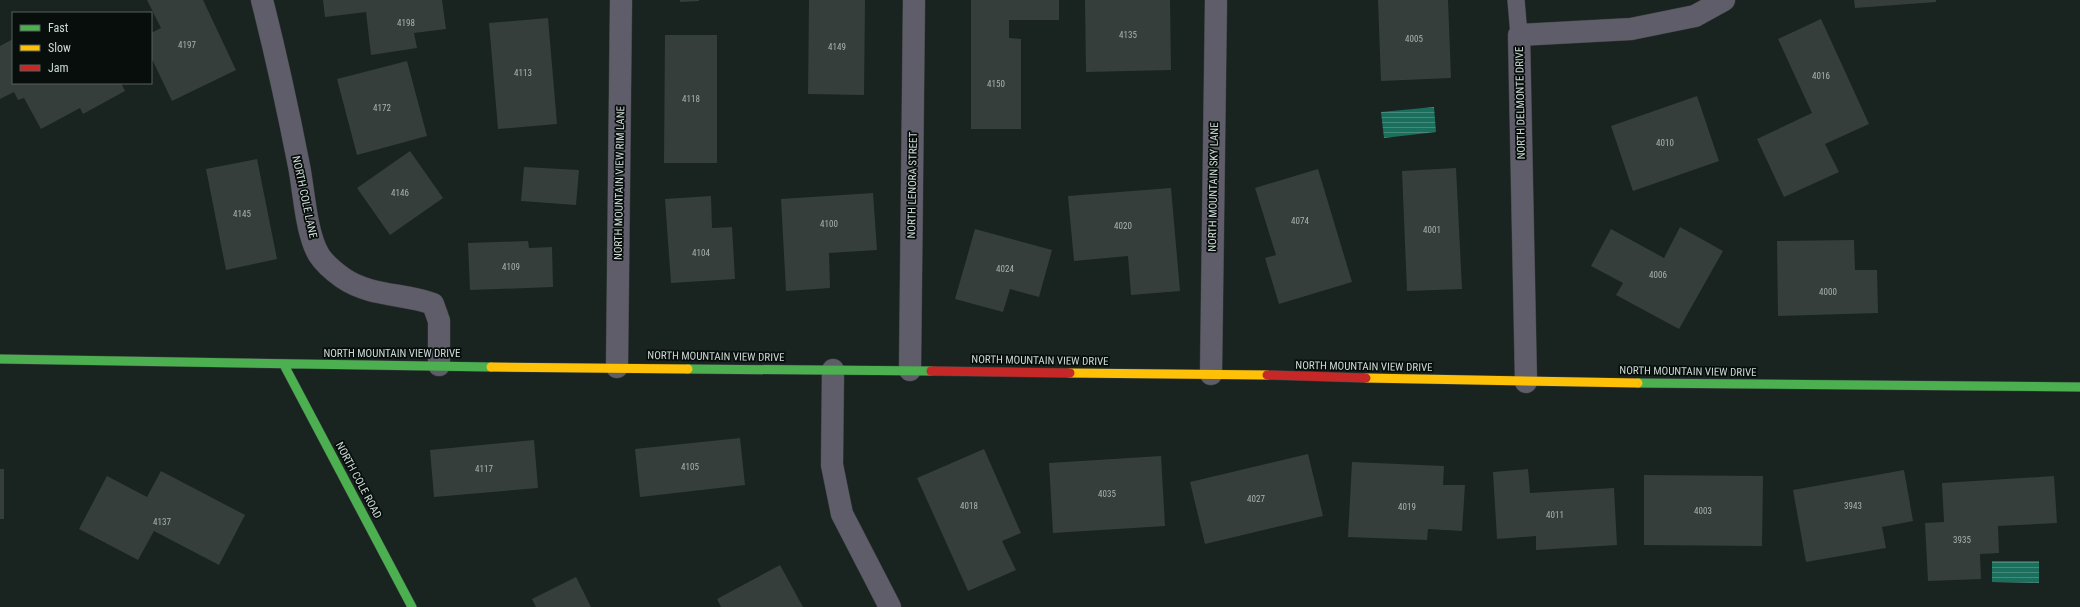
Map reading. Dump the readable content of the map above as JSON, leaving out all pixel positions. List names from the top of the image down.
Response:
{
  "streets": {
    "street": [
      "NORTH DELMONTE DRIVE",
      "NORTH MOUNTAIN VIEW RIM LANE",
      "NORTH LENORA STREET",
      "NORTH MOUNTAIN SKY LANE",
      "NORTH COLE LANE",
      "NORTH MOUNTAIN VIEW DRIVE",
      "NORTH COLE ROAD"
    ]
  },
  "crossings": [
    ["NORTH DELMONTE DRIVE", "NORTH MOUNTAIN VIEW DRIVE"],
    ["NORTH MOUNTAIN VIEW RIM LANE", "NORTH MOUNTAIN VIEW DRIVE"],
    ["NORTH LENORA STREET", "NORTH MOUNTAIN VIEW DRIVE"],
    ["NORTH MOUNTAIN SKY LANE", "NORTH MOUNTAIN VIEW DRIVE"],
    ["NORTH COLE LANE", "NORTH MOUNTAIN VIEW DRIVE"],
    ["NORTH MOUNTAIN VIEW DRIVE", "NORTH COLE ROAD"]
  ],
  "house_numbers": [
    "4198",
    "4135",
    "4005",
    "4197",
    "4149",
    "4113",
    "4016",
    "4150",
    "4118",
    "4172",
    "4010",
    "4146",
    "4145",
    "4074",
    "4100",
    "4020",
    "4001",
    "4104",
    "4109",
    "4024",
    "4006",
    "4000",
    "4105",
    "4117",
    "4035",
    "4027",
    "4018",
    "3943",
    "4019",
    "4003",
    "4011",
    "4137",
    "3935"
  ],
  "legend": ["Fast", "Slow", "Jam"]
}
